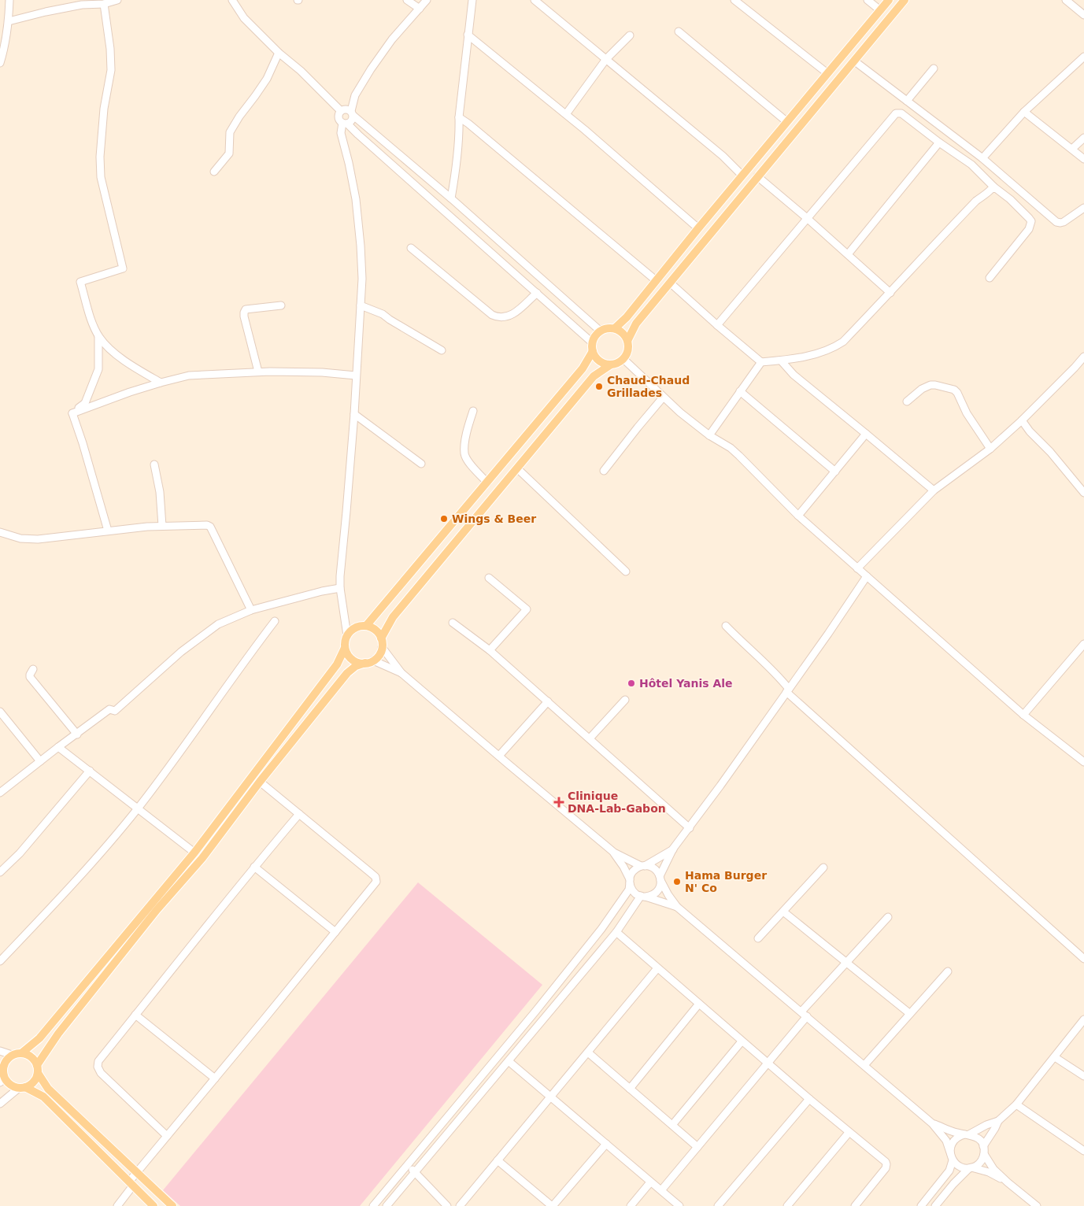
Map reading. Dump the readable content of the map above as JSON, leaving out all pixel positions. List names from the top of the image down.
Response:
{
  "places": {
    "other": [
      "Chaud-Chaud Grillades",
      "Wings & Beer",
      "Hôtel Yanis Ale",
      "Hama Burger N' Co"
    ],
    "health": ["Clinique DNA-Lab-Gabon"]
  }
}
